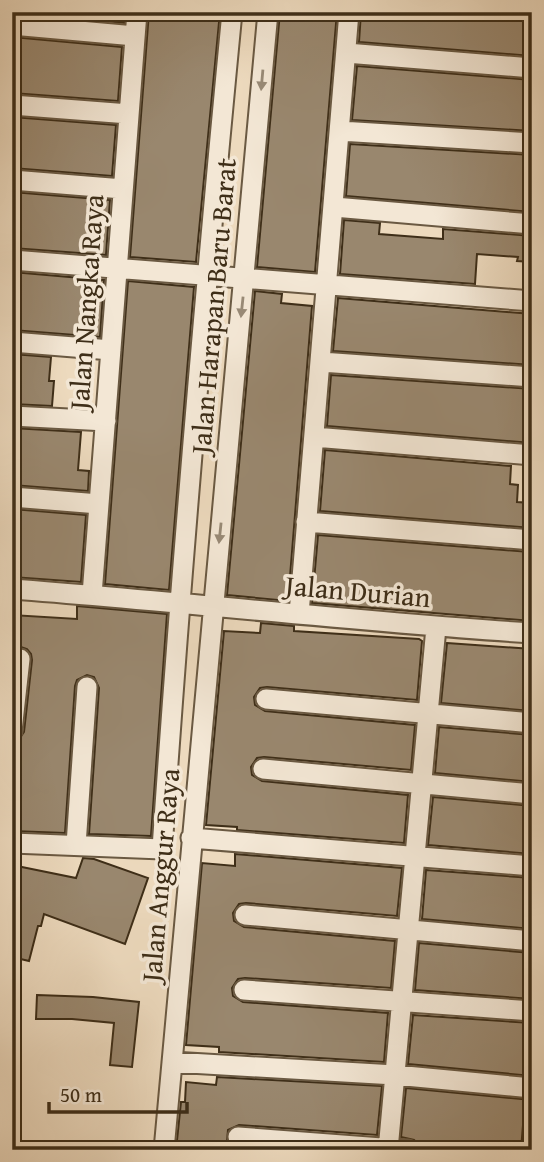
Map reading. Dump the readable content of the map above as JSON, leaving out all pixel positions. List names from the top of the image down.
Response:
{
  "streets": {
    "street": [
      "Jalan Nangka Raya",
      "Jalan Harapan Baru Barat",
      "Jalan Durian",
      "Jalan Anggur Raya"
    ]
  },
  "crossings": [
    ["Jalan Nangka Raya", "Jalan Durian"],
    ["Jalan Harapan Baru Barat", "Jalan Durian"],
    ["Jalan Harapan Baru Barat", "Jalan Anggur Raya"],
    ["Jalan Durian", "Jalan Anggur Raya"]
  ],
  "scale_bar": "50 m"
}
